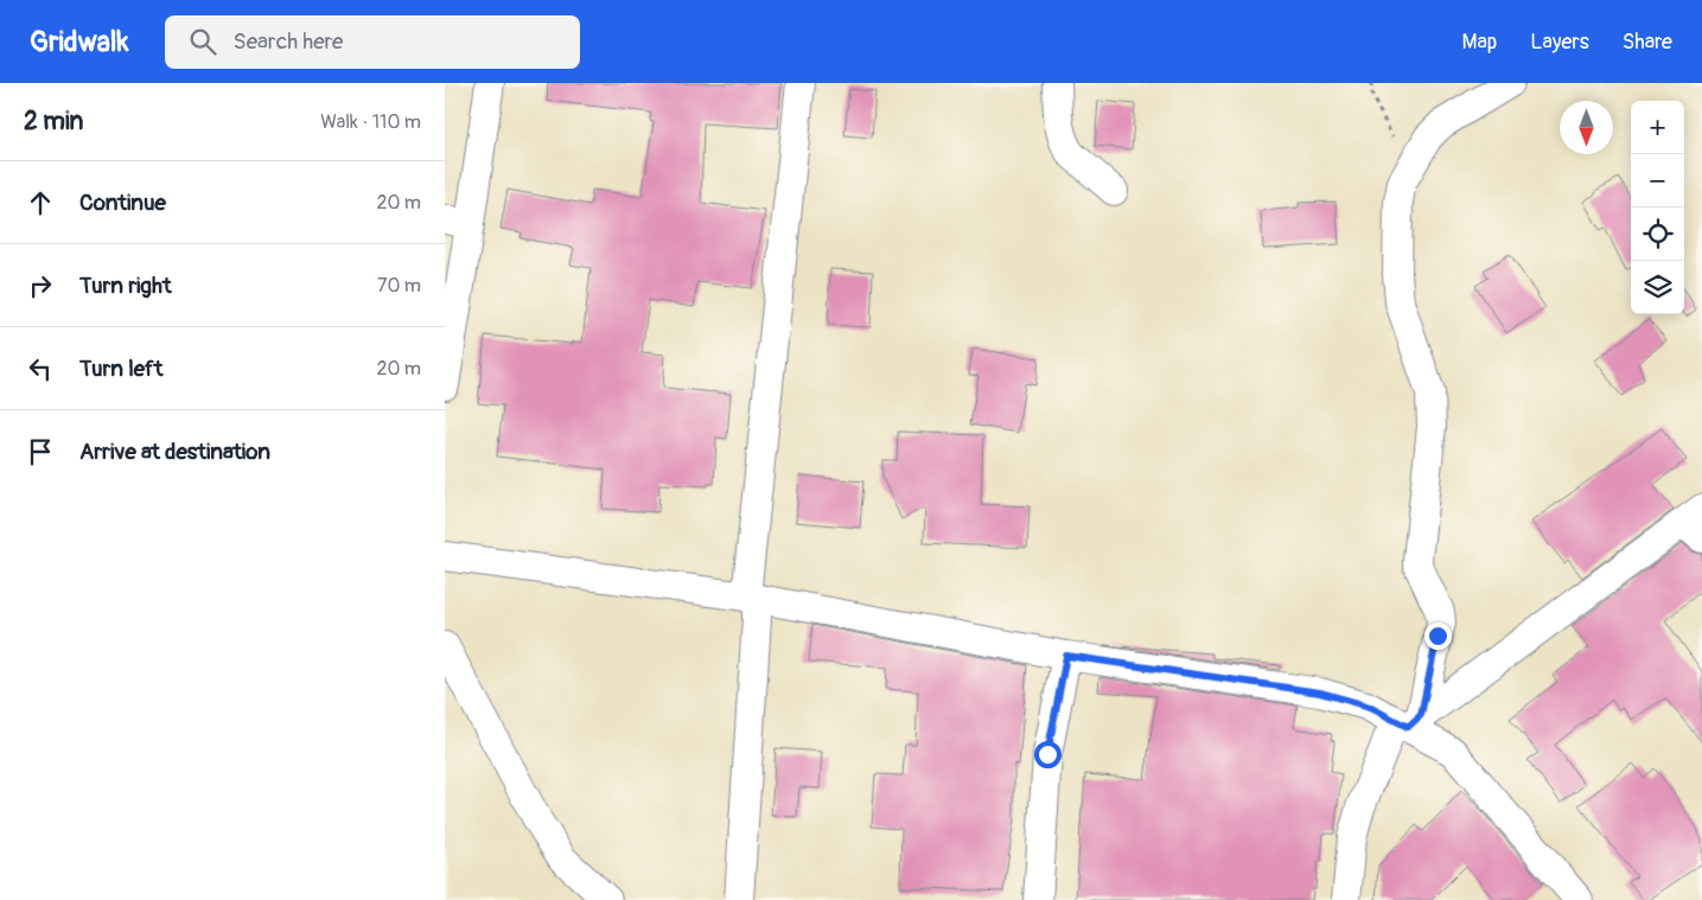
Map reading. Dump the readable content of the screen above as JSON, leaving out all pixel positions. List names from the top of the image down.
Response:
{
  "north": "bottom",
  "page": {
    "header": "Gridwalk",
    "search": "Search here",
    "nav": ["Map", "Layers", "Share"],
    "heading": ["2 min", "Walk · 110 m"],
    "map_buttons": ["+", "−"],
    "list": [
      ["Continue", "20 m"],
      ["Turn right", "70 m"],
      ["Turn left", "20 m"],
      "Arrive at destination"
    ]
  }
}
